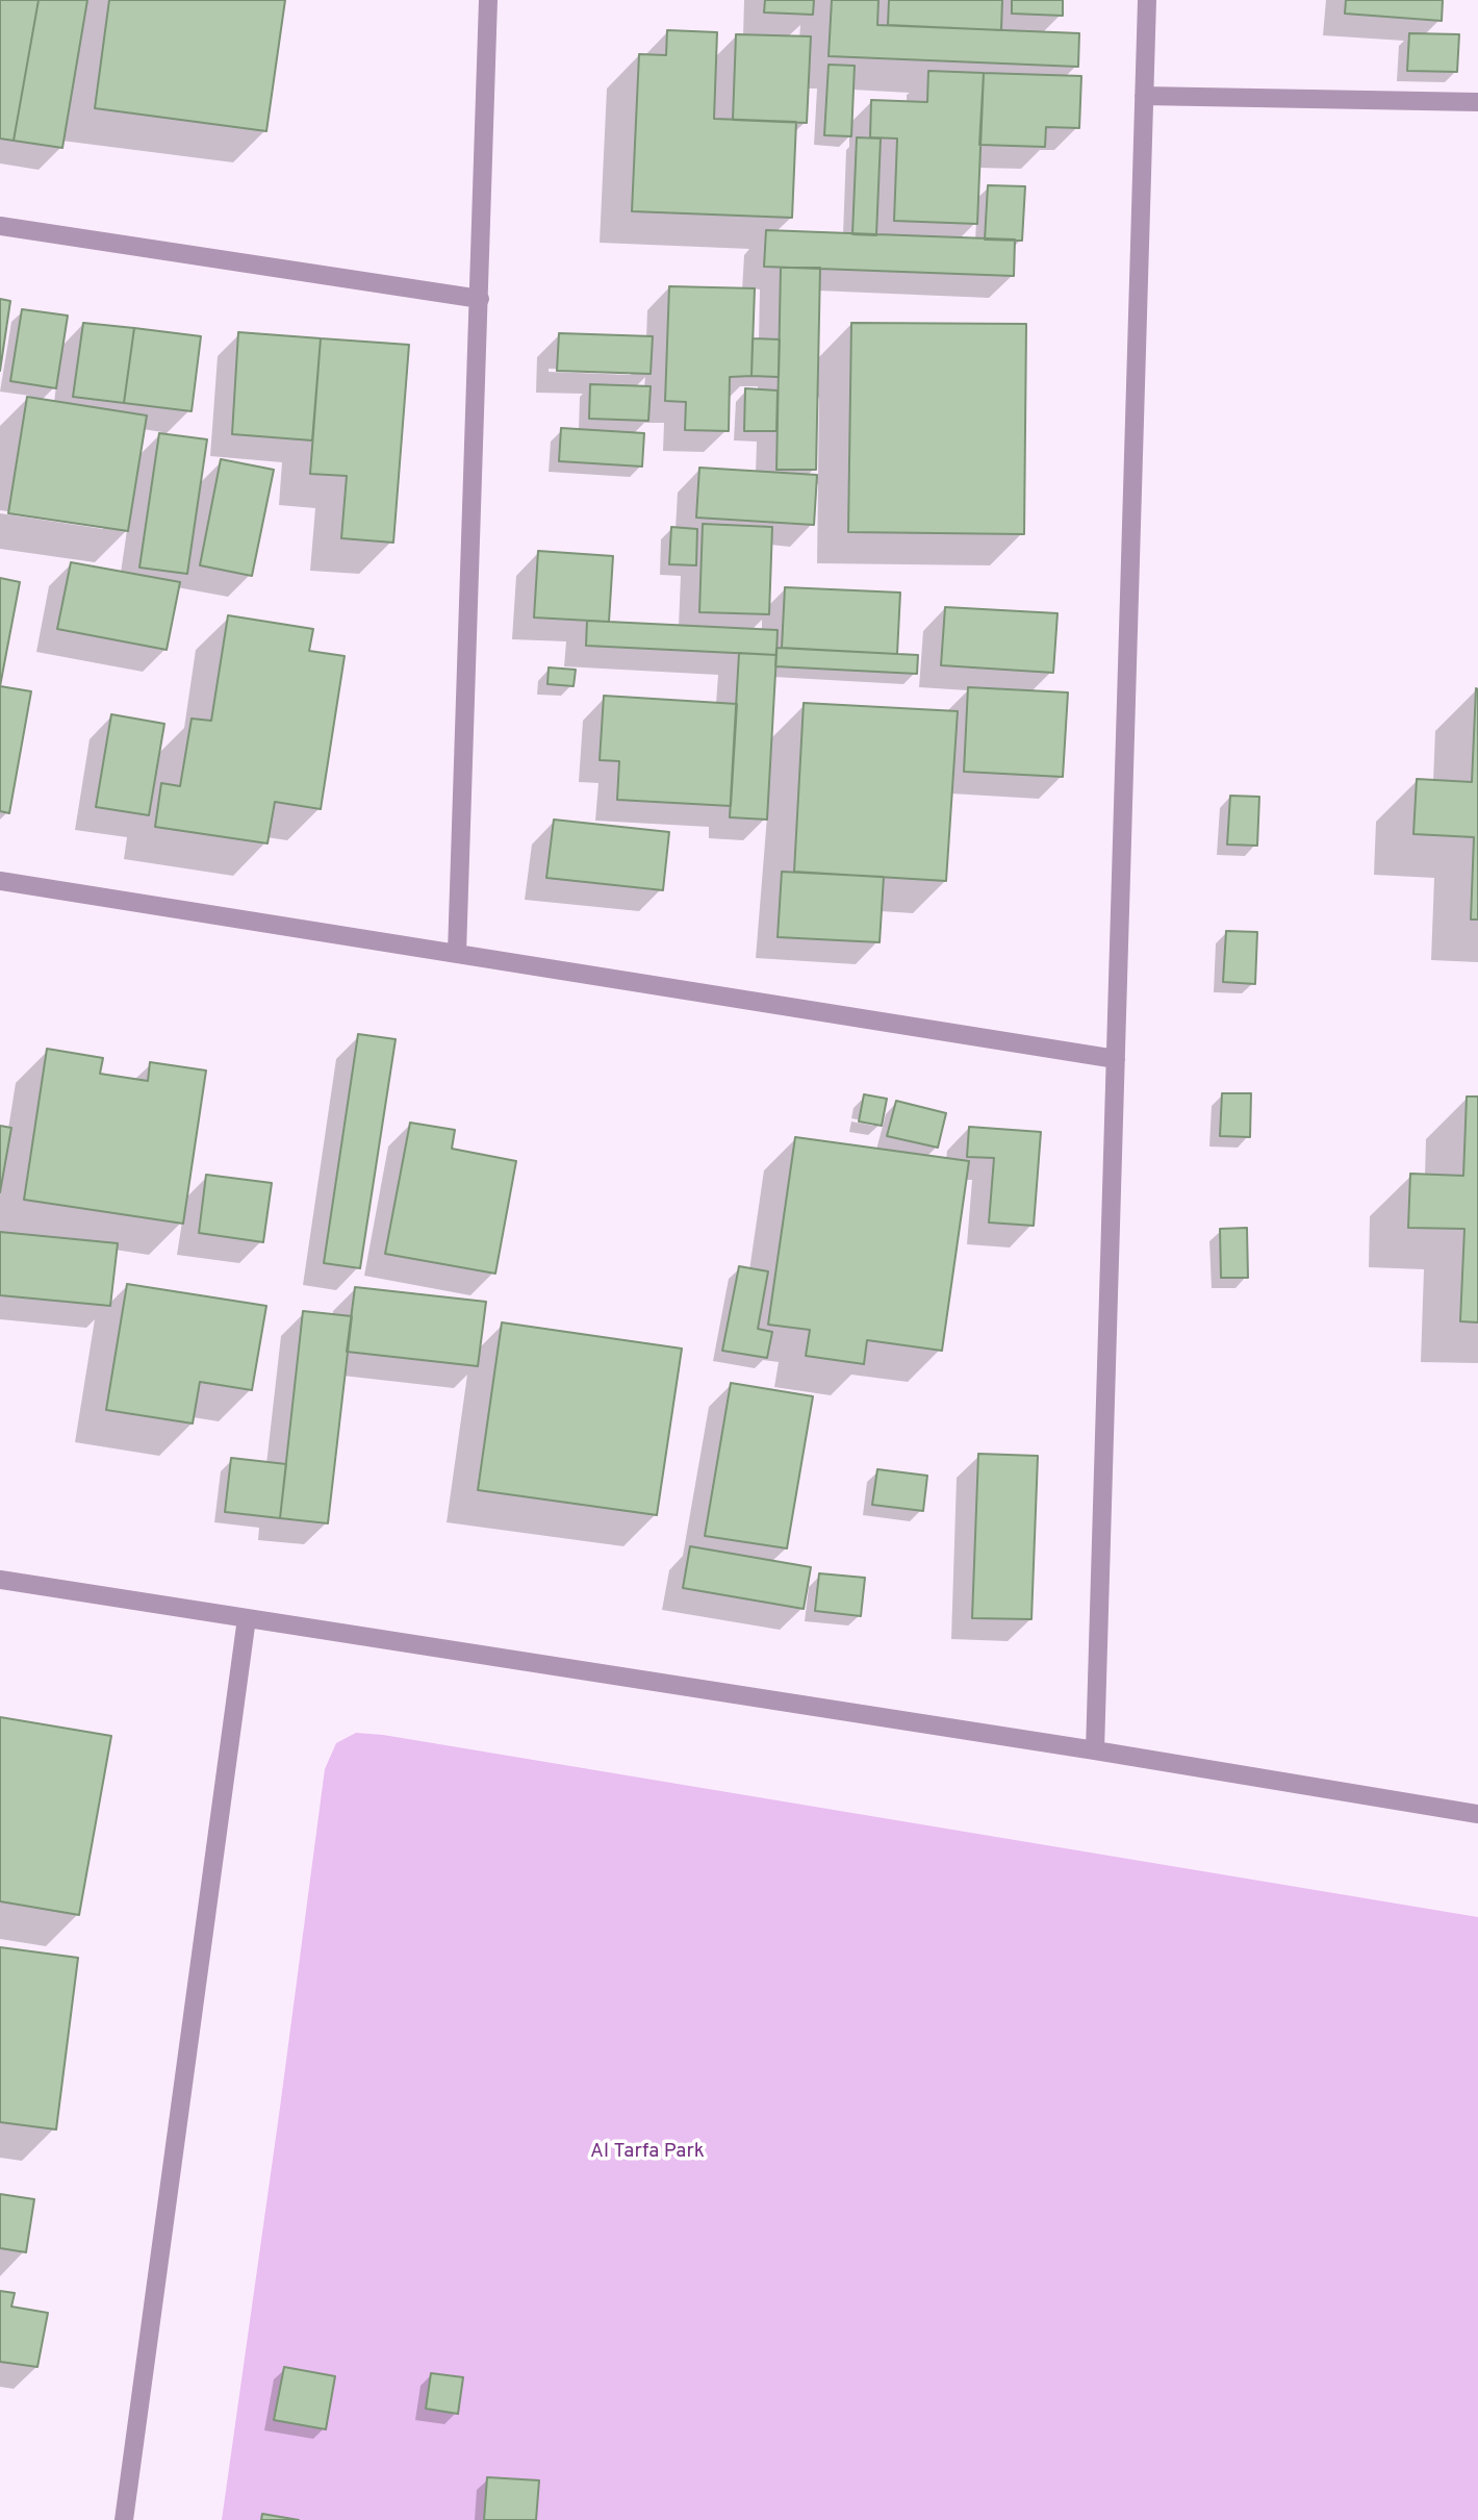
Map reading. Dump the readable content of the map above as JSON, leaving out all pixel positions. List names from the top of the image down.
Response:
{
  "parks": ["Al Tarfa Park"]
}
